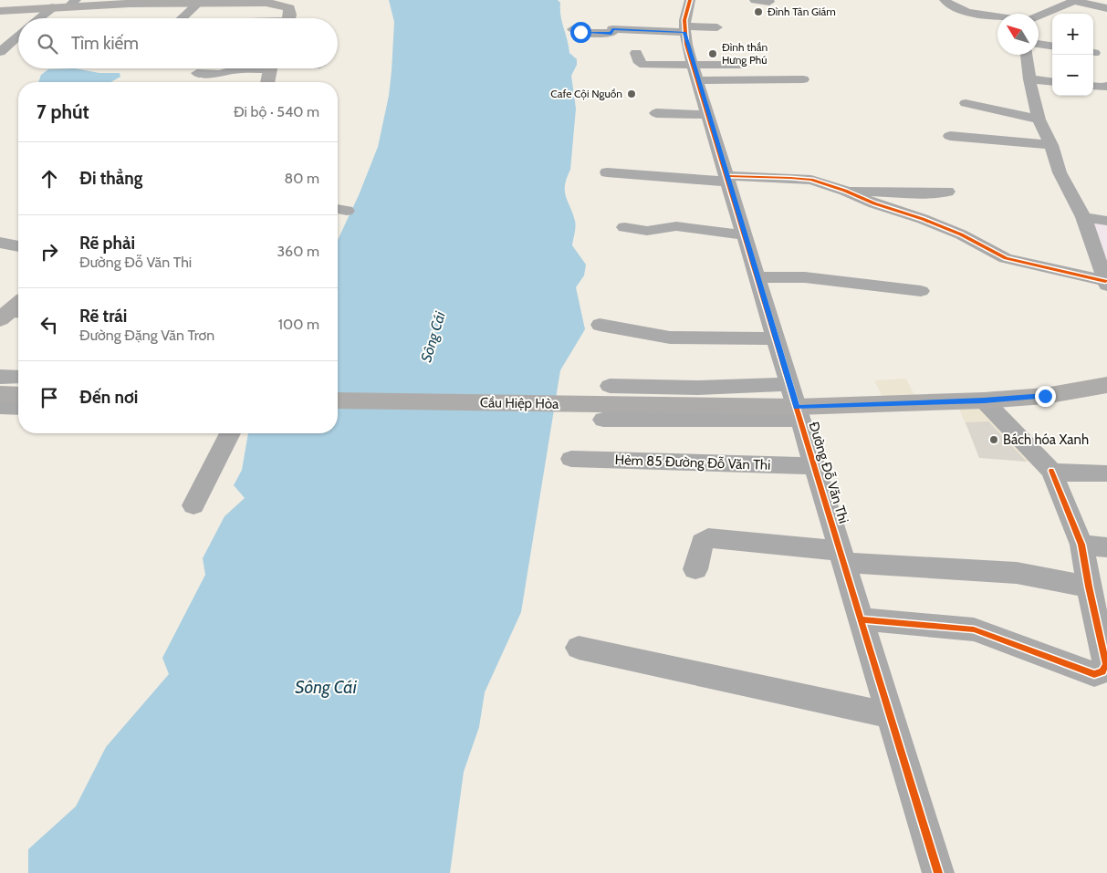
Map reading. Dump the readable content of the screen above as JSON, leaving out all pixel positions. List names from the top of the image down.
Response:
{
  "streets": {
    "main road": ["Cầu Hiệp Hòa"],
    "street": ["Hẻm 85 Đường Đỗ Văn Thi", "Đường Đỗ Văn Thi"]
  },
  "crossings": [
    ["Cầu Hiệp Hòa", "Đường Đỗ Văn Thi"],
    ["Hẻm 85 Đường Đỗ Văn Thi", "Đường Đỗ Văn Thi"]
  ],
  "water": ["Sông Cái"],
  "places": [
    "Đình Tân Giám",
    "Đình thần Hưng Phú",
    "Cafe Cội Nguồn",
    "Bách hóa Xanh"
  ],
  "north": "top left",
  "page": {
    "map_buttons": ["+", "−"],
    "search": "Tìm kiếm",
    "heading": ["7 phút", "Đi bộ · 540 m"],
    "list": [
      ["Đi thẳng", "80 m"],
      ["Rẽ phải", "Đường Đỗ Văn Thi", "360 m"],
      ["Rẽ trái", "Đường Đặng Văn Trơn", "100 m"],
      "Đến nơi"
    ]
  }
}
